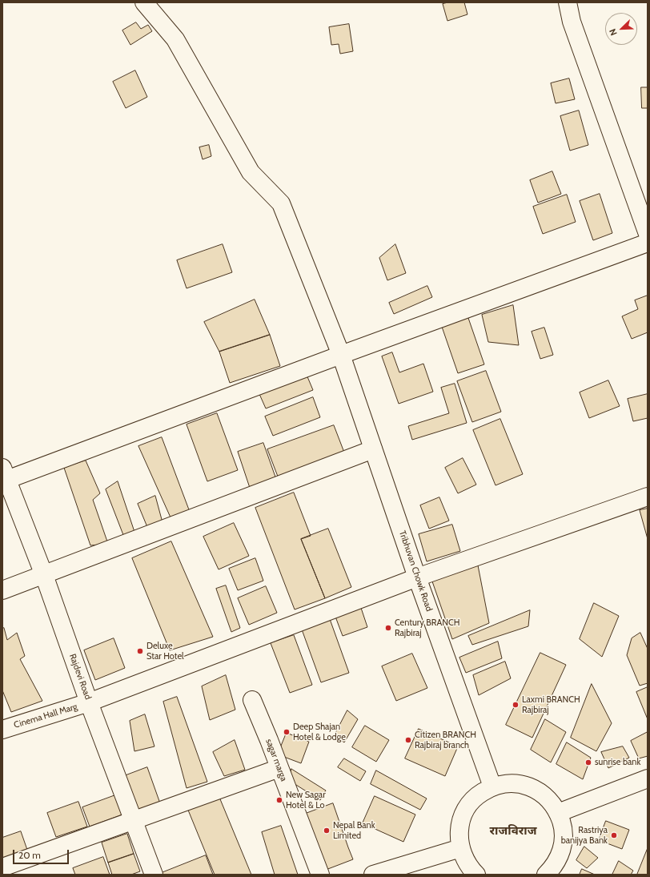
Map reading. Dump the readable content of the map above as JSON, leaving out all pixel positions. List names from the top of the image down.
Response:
{
  "streets": {
    "street": [
      "Tribhuvan Chowk Road",
      "Rajdevi Road",
      "Cinema Hall Marg",
      "sagar marga"
    ]
  },
  "crossings": [
    ["Tribhuvan Chowk Road", "Cinema Hall Marg"],
    ["Rajdevi Road", "Cinema Hall Marg"]
  ],
  "districts": ["राजविराज"],
  "places": [
    "Century BRANCH Rajbiraj",
    "Deluxe Star Hotel",
    "Laxmi BRANCH Rajbiraj",
    "Deep Shajan Hotel & Lodge",
    "Citizen BRANCH Rajbiraj branch",
    "sunrise bank",
    "New Sagar Hotel & Lo",
    "Nepal Bank Limited",
    "Rastriya banijya Bank"
  ],
  "scale_bar": "20 m",
  "north": "bottom left"
}
